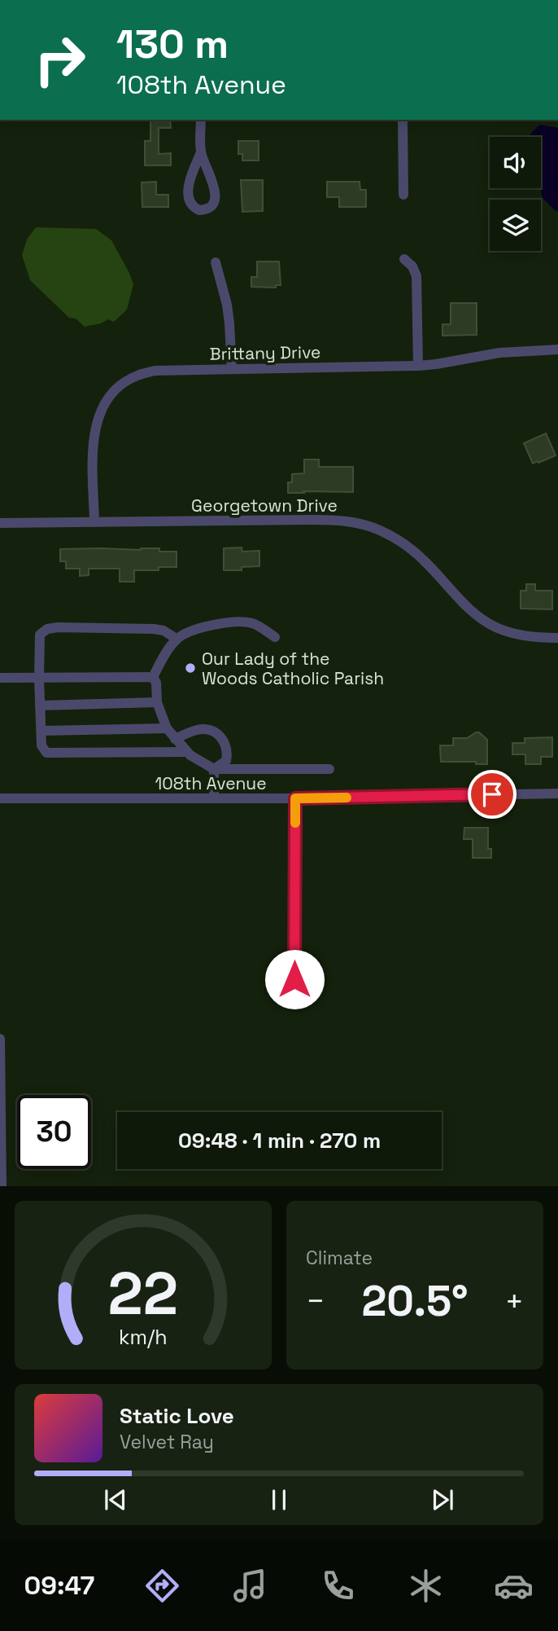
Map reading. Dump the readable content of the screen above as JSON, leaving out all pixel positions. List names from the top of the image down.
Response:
{
  "streets": {
    "street": ["Brittany Drive", "Georgetown Drive", "108th Avenue"]
  },
  "crossings": [
    ["Brittany Drive", "Georgetown Drive"]
  ],
  "places": ["Our Lady of the Woods Catholic Parish"],
  "page": {
    "turn": ["130 m", "108th Avenue"],
    "limit": "30",
    "trip": "09:48 · 1 min · 270 m",
    "tile": "Climate",
    "heat": ["−", "20.5°", "+"],
    "song": ["Static Love", "Velvet Ray"],
    "tabs": "09:47",
    "gauge": ["22", "km/h"]
  }
}
